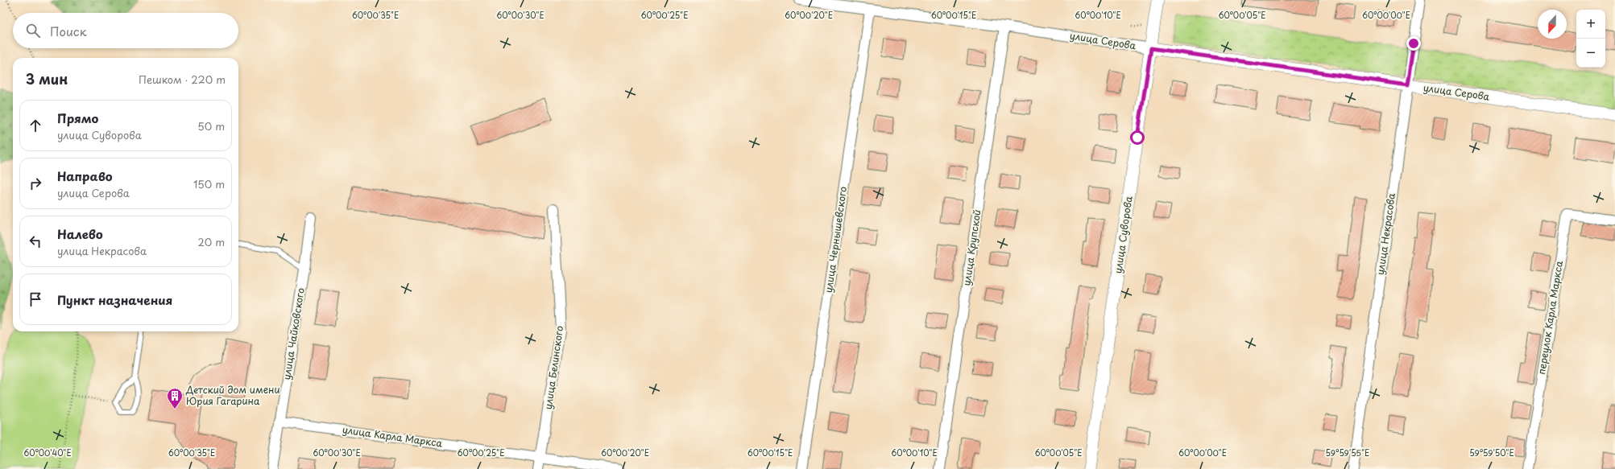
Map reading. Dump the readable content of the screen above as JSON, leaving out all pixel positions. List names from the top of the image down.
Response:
{
  "streets": {
    "street": [
      "улица Серова",
      "улица Некрасова",
      "улица Суворова",
      "улица Чернышевского",
      "улица Крупской",
      "переулок Карла Маркса",
      "улица Чайковского",
      "улица Белинского",
      "улица Карла Маркса"
    ]
  },
  "crossings": [
    ["улица Серова", "улица Некрасова"],
    ["улица Серова", "улица Суворова"],
    ["улица Серова", "улица Чернышевского"],
    ["улица Серова", "улица Крупской"],
    ["улица Чайковского", "улица Карла Маркса"],
    ["улица Белинского", "улица Карла Маркса"]
  ],
  "places": {
    "building": ["Детский дом имени Юрия Гагарина"]
  },
  "north": "bottom",
  "page": {
    "map_buttons": ["+", "−"],
    "search": "Поиск",
    "heading": ["3 мин", "Пешком · 220 m"],
    "list": [
      ["Прямо", "улица Суворова", "50 m"],
      ["Направо", "улица Серова", "150 m"],
      ["Налево", "улица Некрасова", "20 m"],
      "Пункт назначения"
    ]
  },
  "coordinates": [
    "60°00'15\"E",
    "60°00'35\"E",
    "60°00'30\"E",
    "60°00'25\"E",
    "60°00'20\"E",
    "60°00'10\"E",
    "60°00'05\"E",
    "60°00'00\"E",
    "60°00'40\"E",
    "59°59'55\"E",
    "59°59'50\"E"
  ]
}
